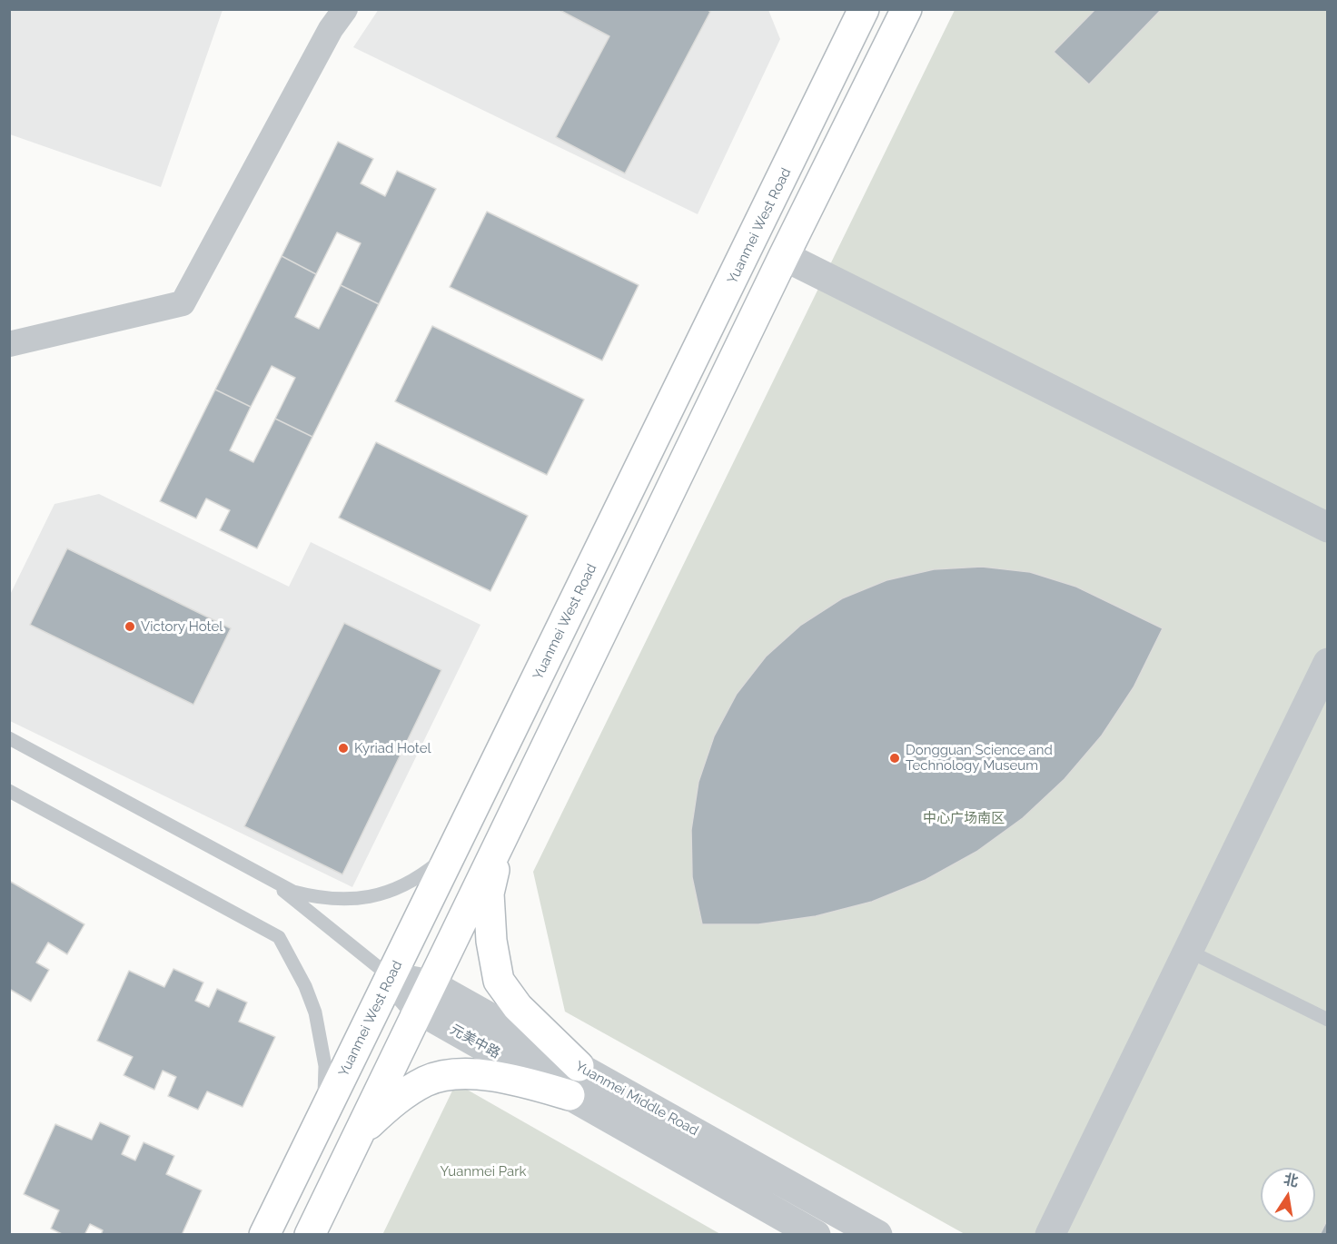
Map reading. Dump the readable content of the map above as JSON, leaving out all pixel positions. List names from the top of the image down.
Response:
{
  "streets": {
    "main road": ["Yuanmei West Road"],
    "street": ["元美中路", "Yuanmei Middle Road"]
  },
  "crossings": [
    ["Yuanmei West Road", "Yuanmei Middle Road"],
    ["元美中路", "Yuanmei Middle Road"]
  ],
  "parks": ["中心广场南区", "Yuanmei Park"],
  "places": ["Victory Hotel", "Kyriad Hotel", "Dongguan Science and Technology Museum"],
  "north": "top"
}
